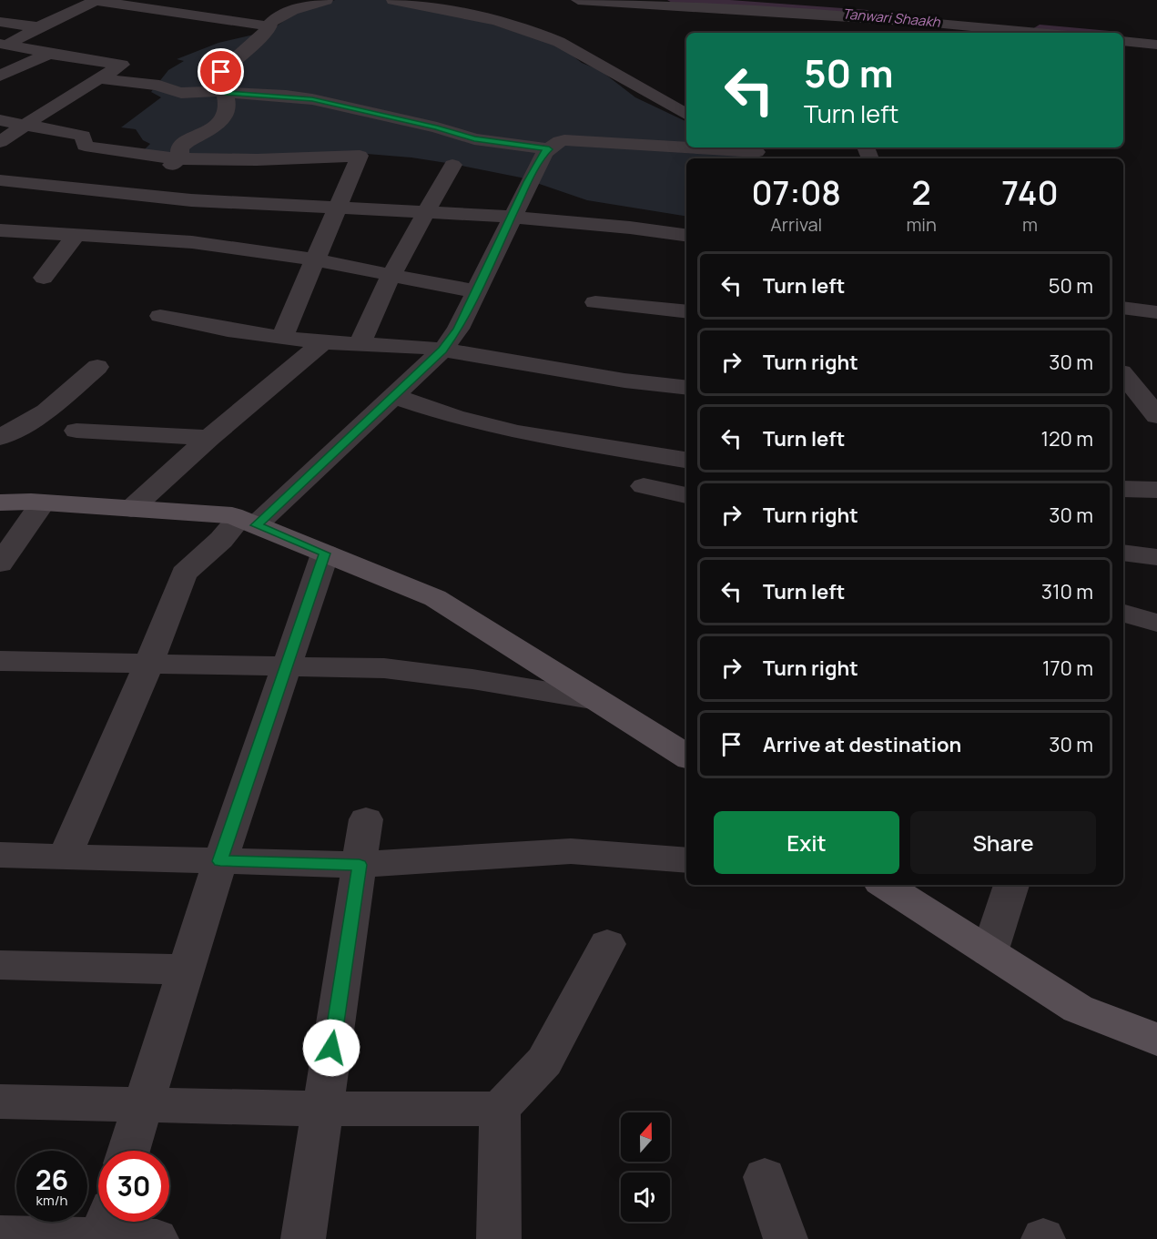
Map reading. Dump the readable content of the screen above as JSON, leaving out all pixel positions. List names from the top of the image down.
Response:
{
  "water": ["Tanwari Shaakh"],
  "north": "top",
  "page": {
    "turn": ["50 m", "Turn left"],
    "eta": [
      "07:08",
      "Arrival",
      "2",
      "min",
      "740",
      "m"
    ],
    "list": [
      {
        "name": "Turn left",
        "value": "50 m"
      },
      {
        "name": "Turn right",
        "value": "30 m"
      },
      {
        "name": "Turn left",
        "value": "120 m"
      },
      {
        "name": "Turn right",
        "value": "30 m"
      },
      {
        "name": "Turn left",
        "value": "310 m"
      },
      {
        "name": "Turn right",
        "value": "170 m"
      },
      {
        "name": "Arrive at destination",
        "value": "30 m"
      }
    ],
    "buttons": ["Exit", "Share"],
    "speed": "26 km/h",
    "limit": "30"
  }
}
